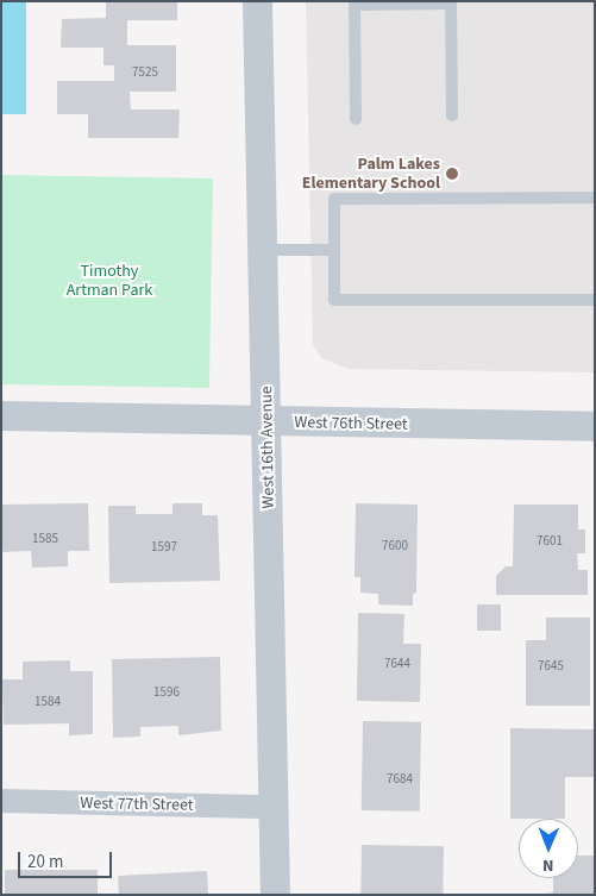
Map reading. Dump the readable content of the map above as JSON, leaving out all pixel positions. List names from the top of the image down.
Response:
{
  "streets": {
    "street": ["West 76th Street", "West 16th Avenue", "West 77th Street"]
  },
  "crossings": [
    ["West 76th Street", "West 16th Avenue"],
    ["West 16th Avenue", "West 77th Street"]
  ],
  "parks": ["Timothy Artman Park"],
  "places": ["Palm Lakes Elementary School"],
  "house_numbers": [
    "7525",
    "1585",
    "7601",
    "7600",
    "1597",
    "7644",
    "7645",
    "1596",
    "1584",
    "7684"
  ],
  "scale_bar": "20 m",
  "north": "bottom"
}
